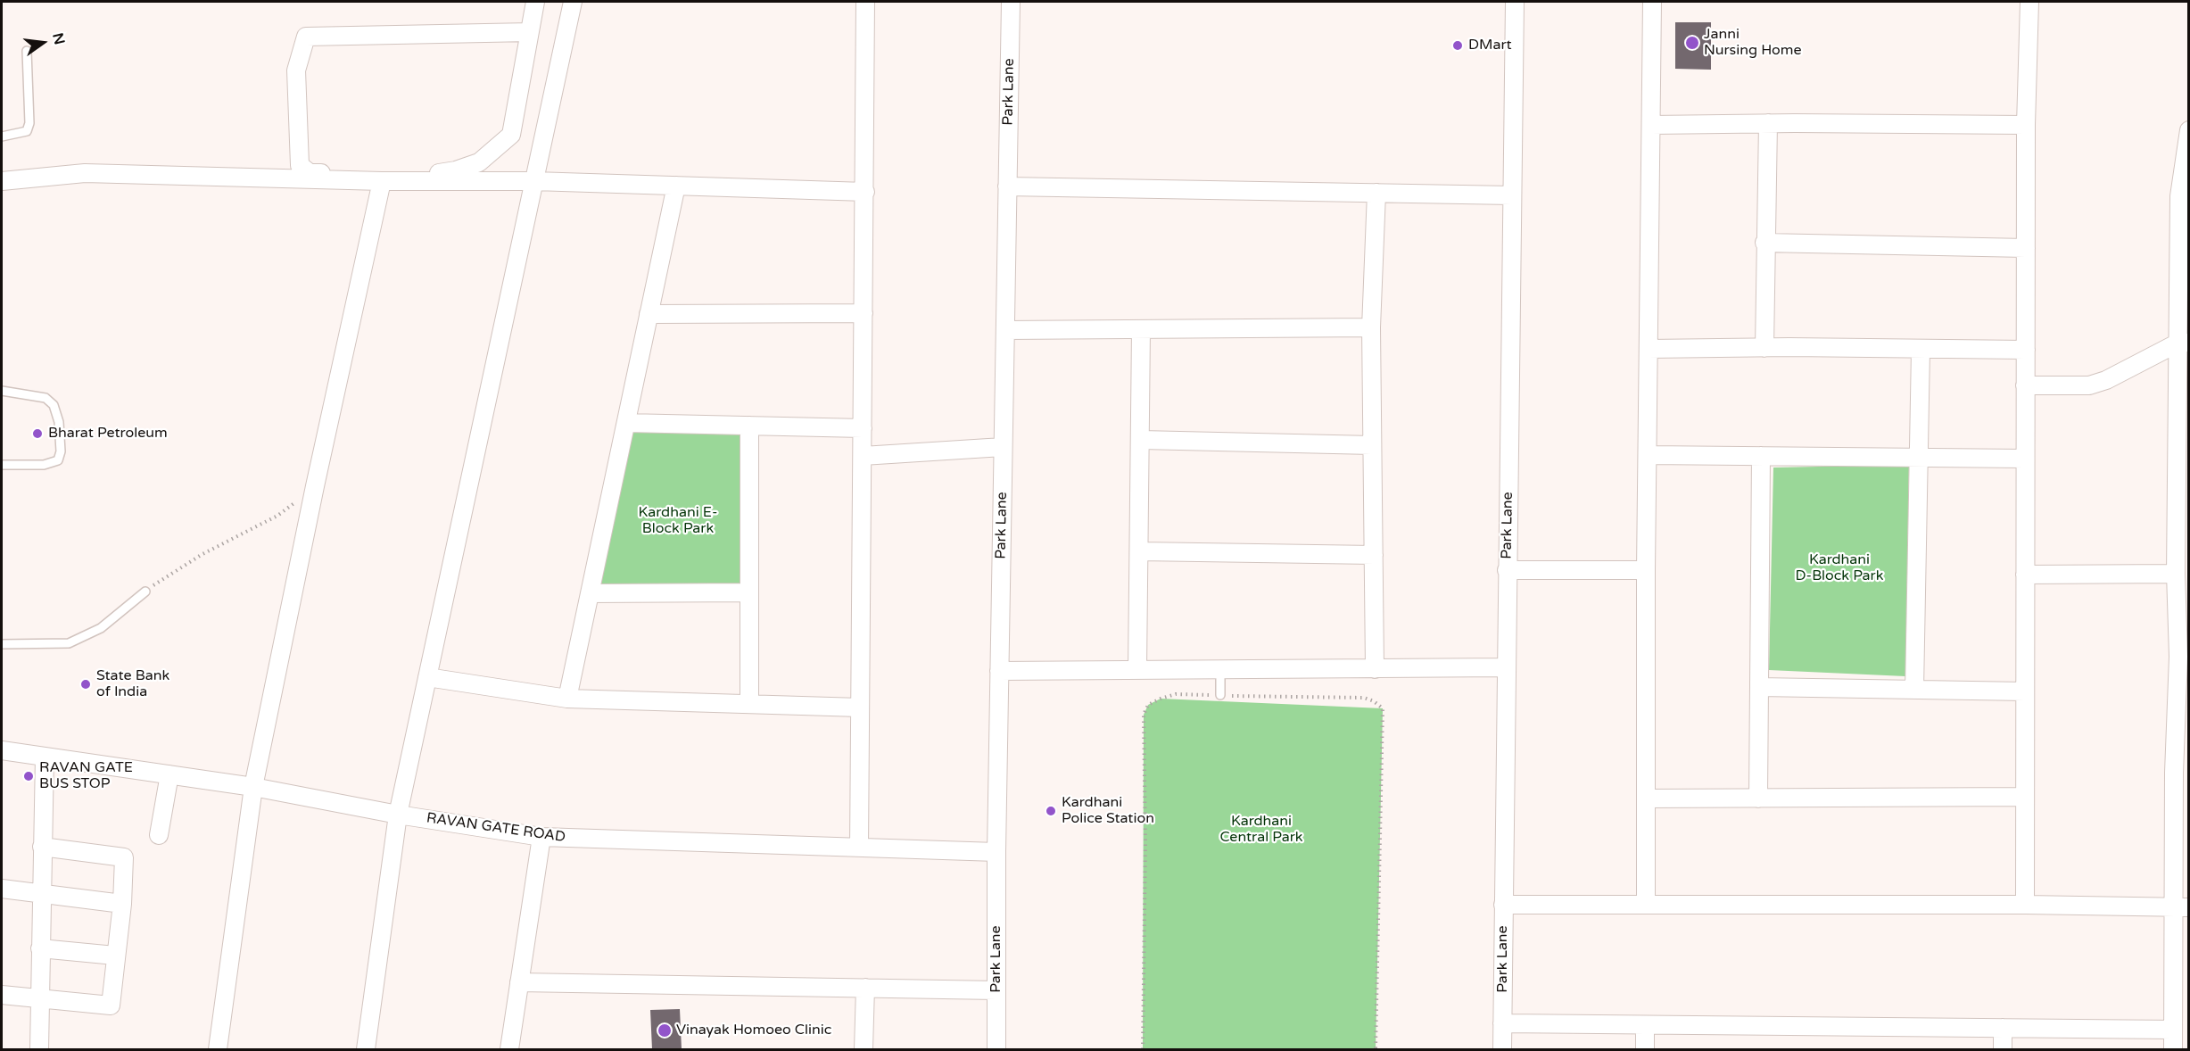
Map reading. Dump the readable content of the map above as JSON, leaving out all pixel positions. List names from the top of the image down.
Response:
{
  "streets": {
    "street": ["Park Lane", "RAVAN GATE ROAD"]
  },
  "crossings": [
    ["Park Lane", "RAVAN GATE ROAD"]
  ],
  "parks": ["Kardhani E- Block Park", "Kardhani D-Block Park", "Kardhani Central Park"],
  "places": [
    "Janni Nursing Home",
    "DMart",
    "Bharat Petroleum",
    "State Bank of India",
    "RAVAN GATE BUS STOP",
    "Kardhani Police Station",
    "Vinayak Homoeo Clinic"
  ],
  "north": "right"
}
